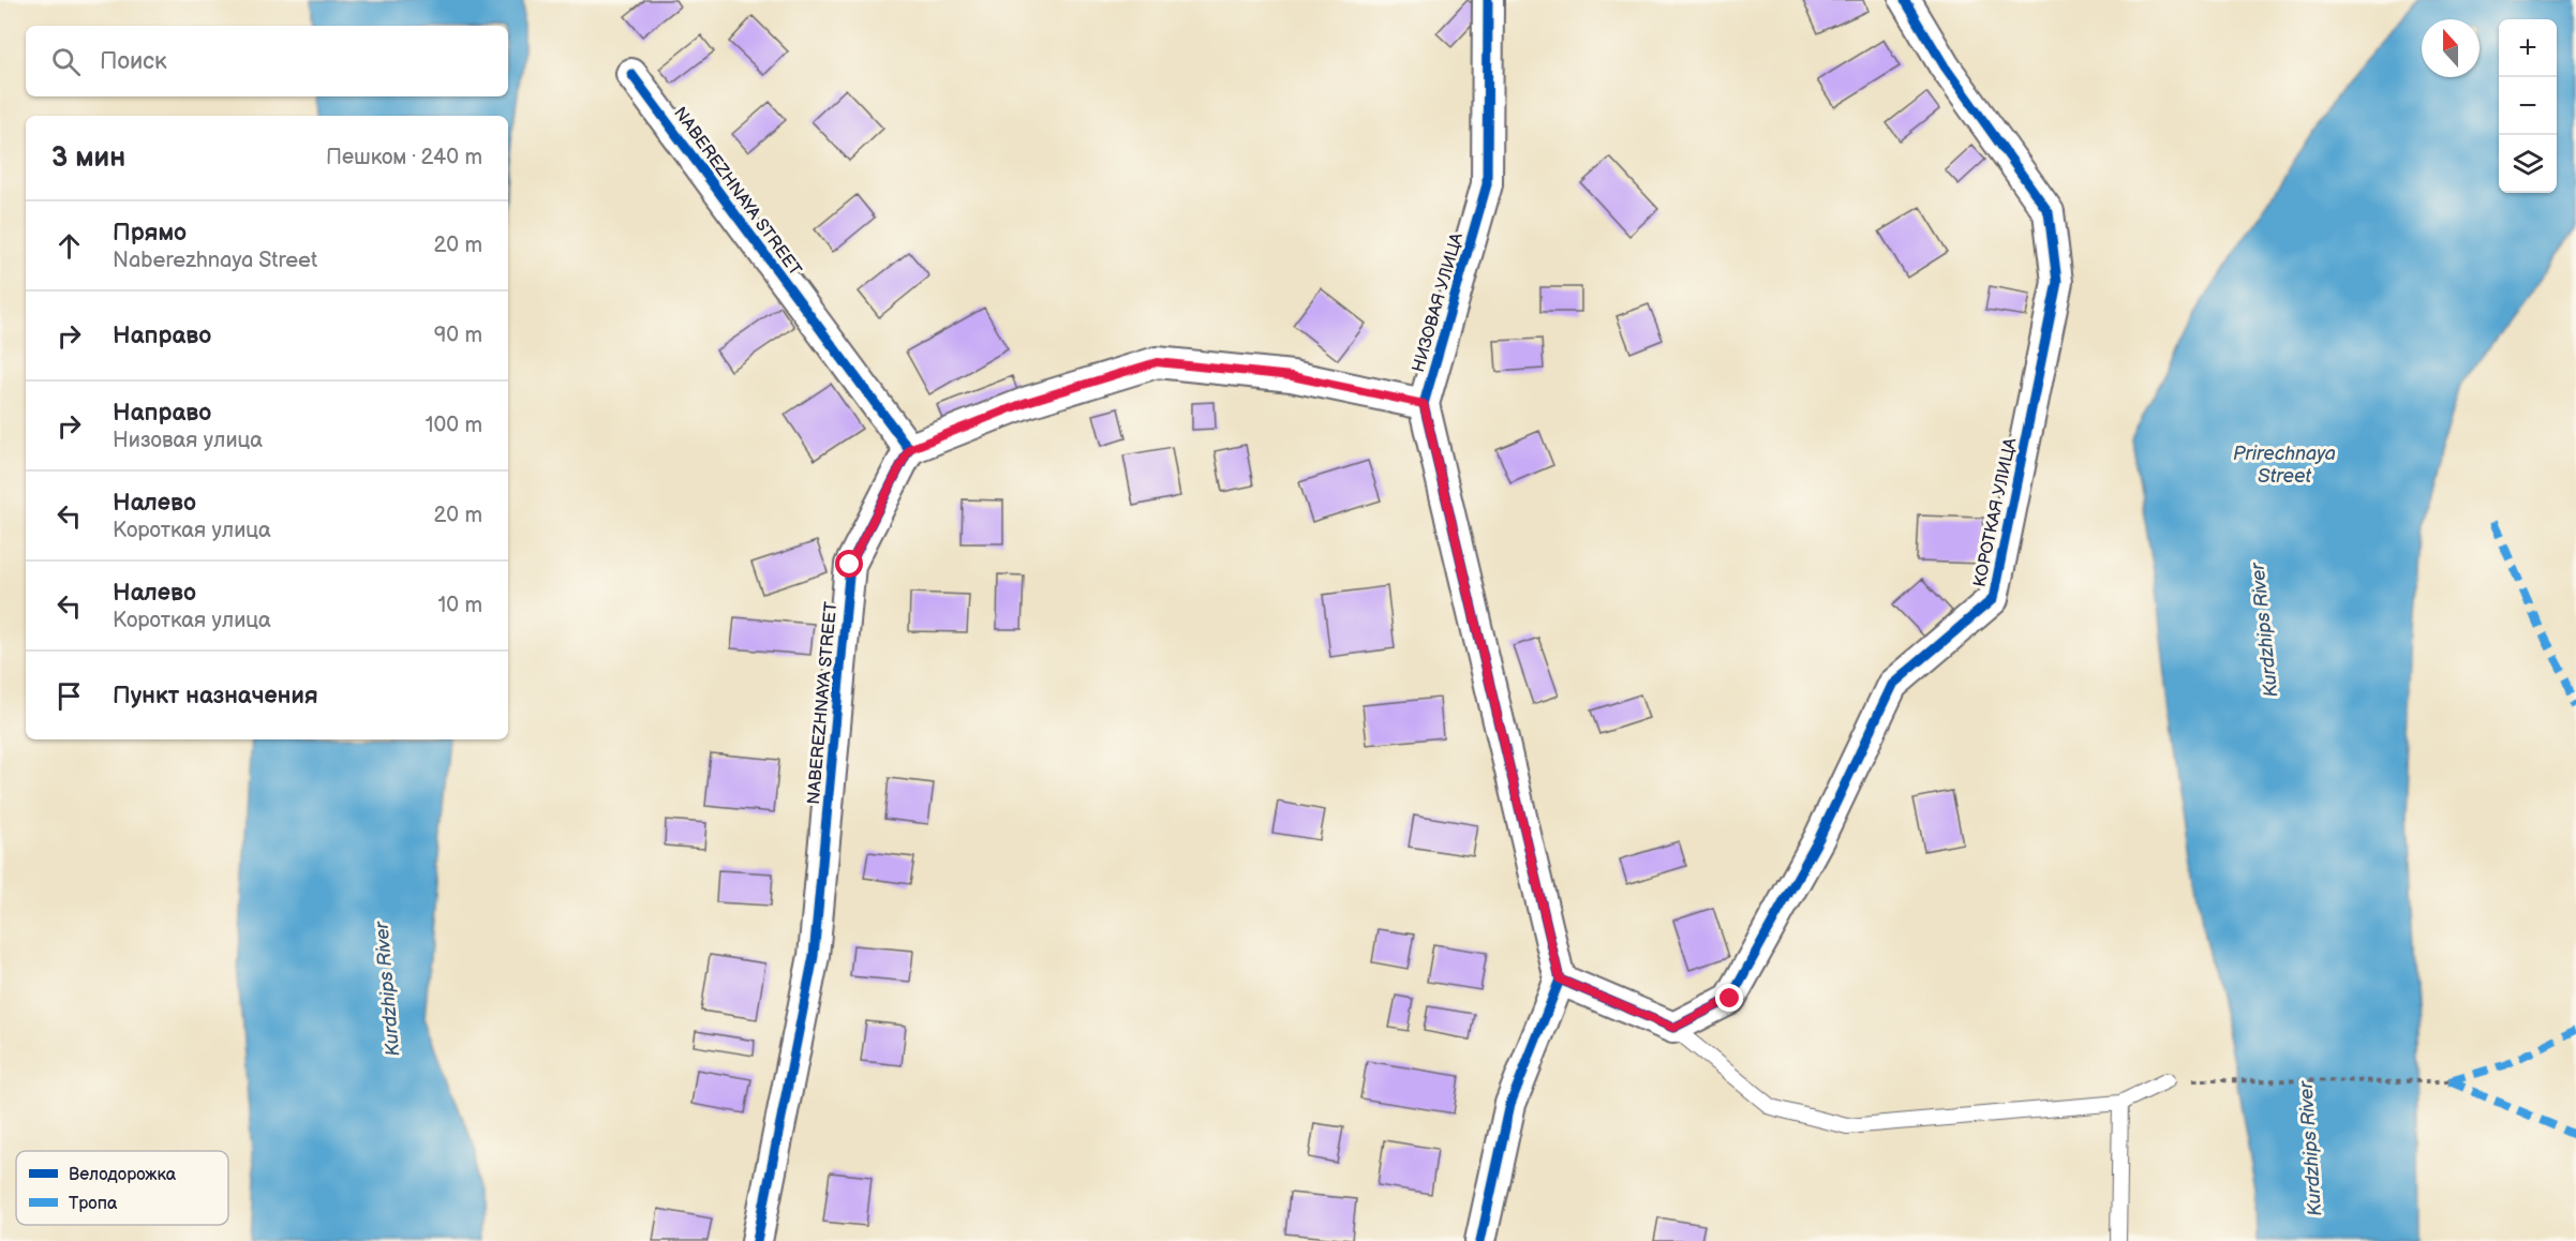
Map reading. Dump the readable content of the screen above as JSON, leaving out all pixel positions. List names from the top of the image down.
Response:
{
  "streets": {
    "street": ["NABEREZHNAYA STREET", "НИЗОВАЯ УЛИЦА", "КОРОТКАЯ УЛИЦА"]
  },
  "water": ["Prirechnaya Street", "Kurdzhips River"],
  "legend": ["Велодорожка", "Тропа"],
  "north": "top",
  "page": {
    "map_buttons": ["+", "−"],
    "search": "Поиск",
    "heading": ["3 мин", "Пешком · 240 m"],
    "list": [
      ["Прямо", "Naberezhnaya Street", "20 m"],
      ["Направо", "90 m"],
      ["Направо", "Низовая улица", "100 m"],
      ["Налево", "Короткая улица", "20 m"],
      ["Налево", "Короткая улица", "10 m"],
      "Пункт назначения"
    ]
  }
}
